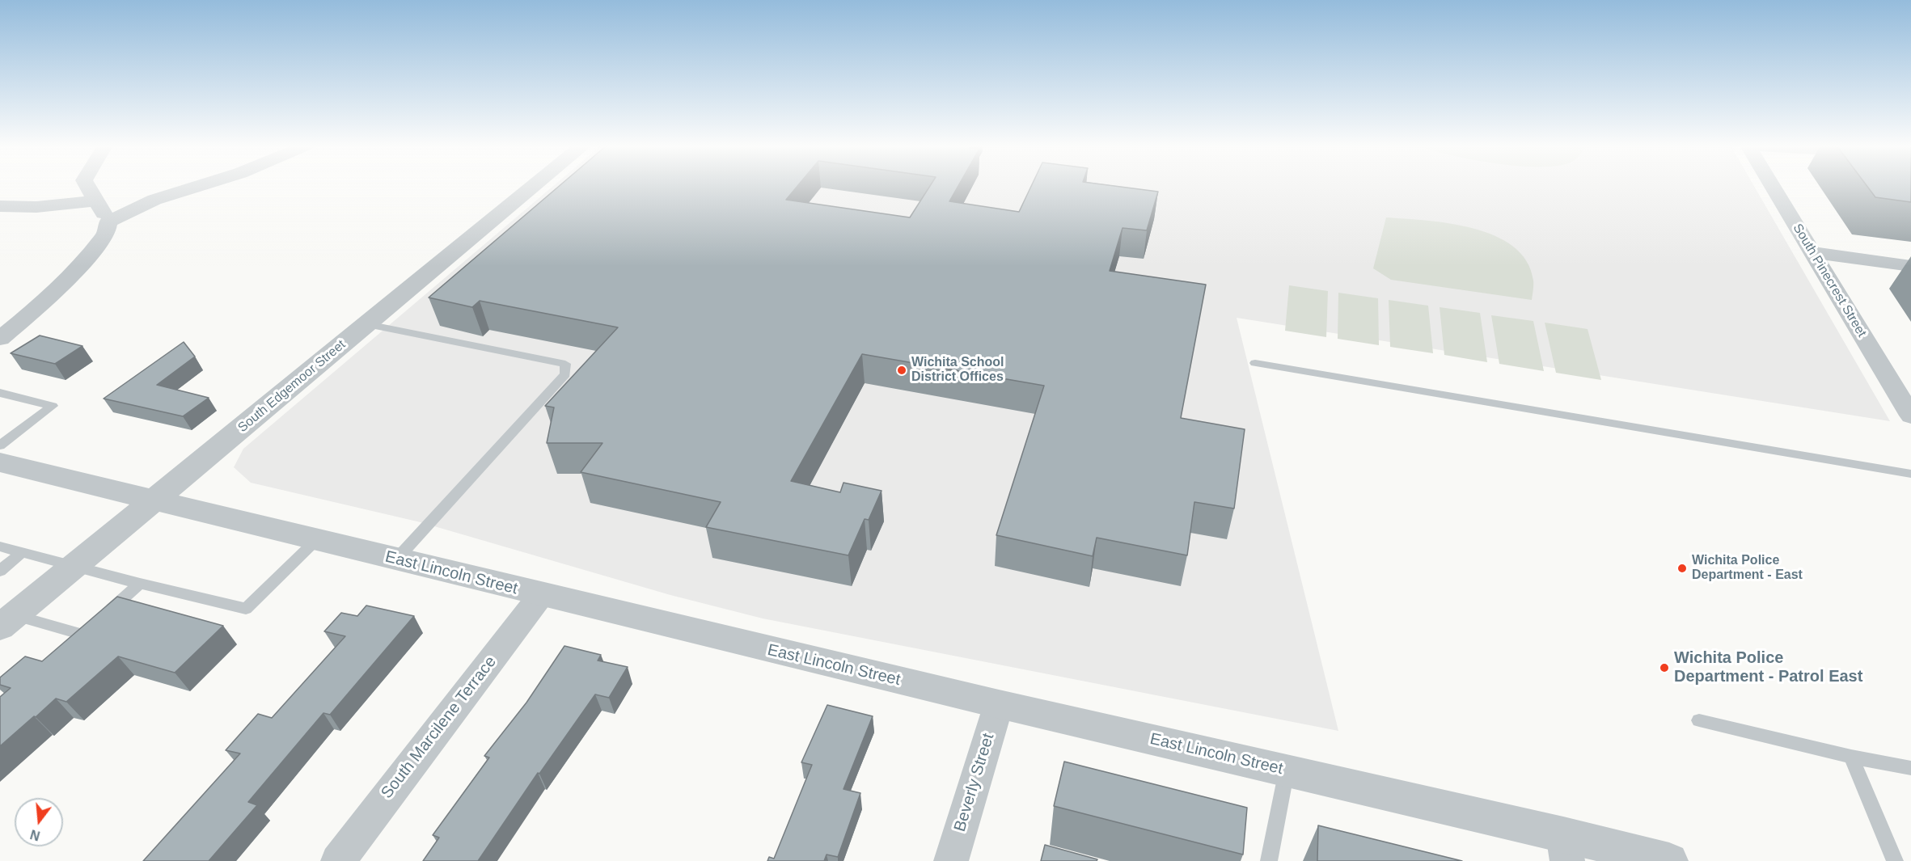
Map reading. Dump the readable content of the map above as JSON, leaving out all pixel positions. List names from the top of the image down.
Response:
{
  "streets": {
    "street": [
      "South Pinecrest Street",
      "South Edgemoor Street",
      "East Lincoln Street",
      "South Marcilene Terrace",
      "Beverly Street"
    ]
  },
  "crossings": [
    ["South Edgemoor Street", "East Lincoln Street"],
    ["East Lincoln Street", "South Marcilene Terrace"],
    ["East Lincoln Street", "Beverly Street"]
  ],
  "places": ["Wichita School District Offices", "Wichita Police Department - East", "Wichita Police Department - Patrol East"],
  "north": "bottom"
}
